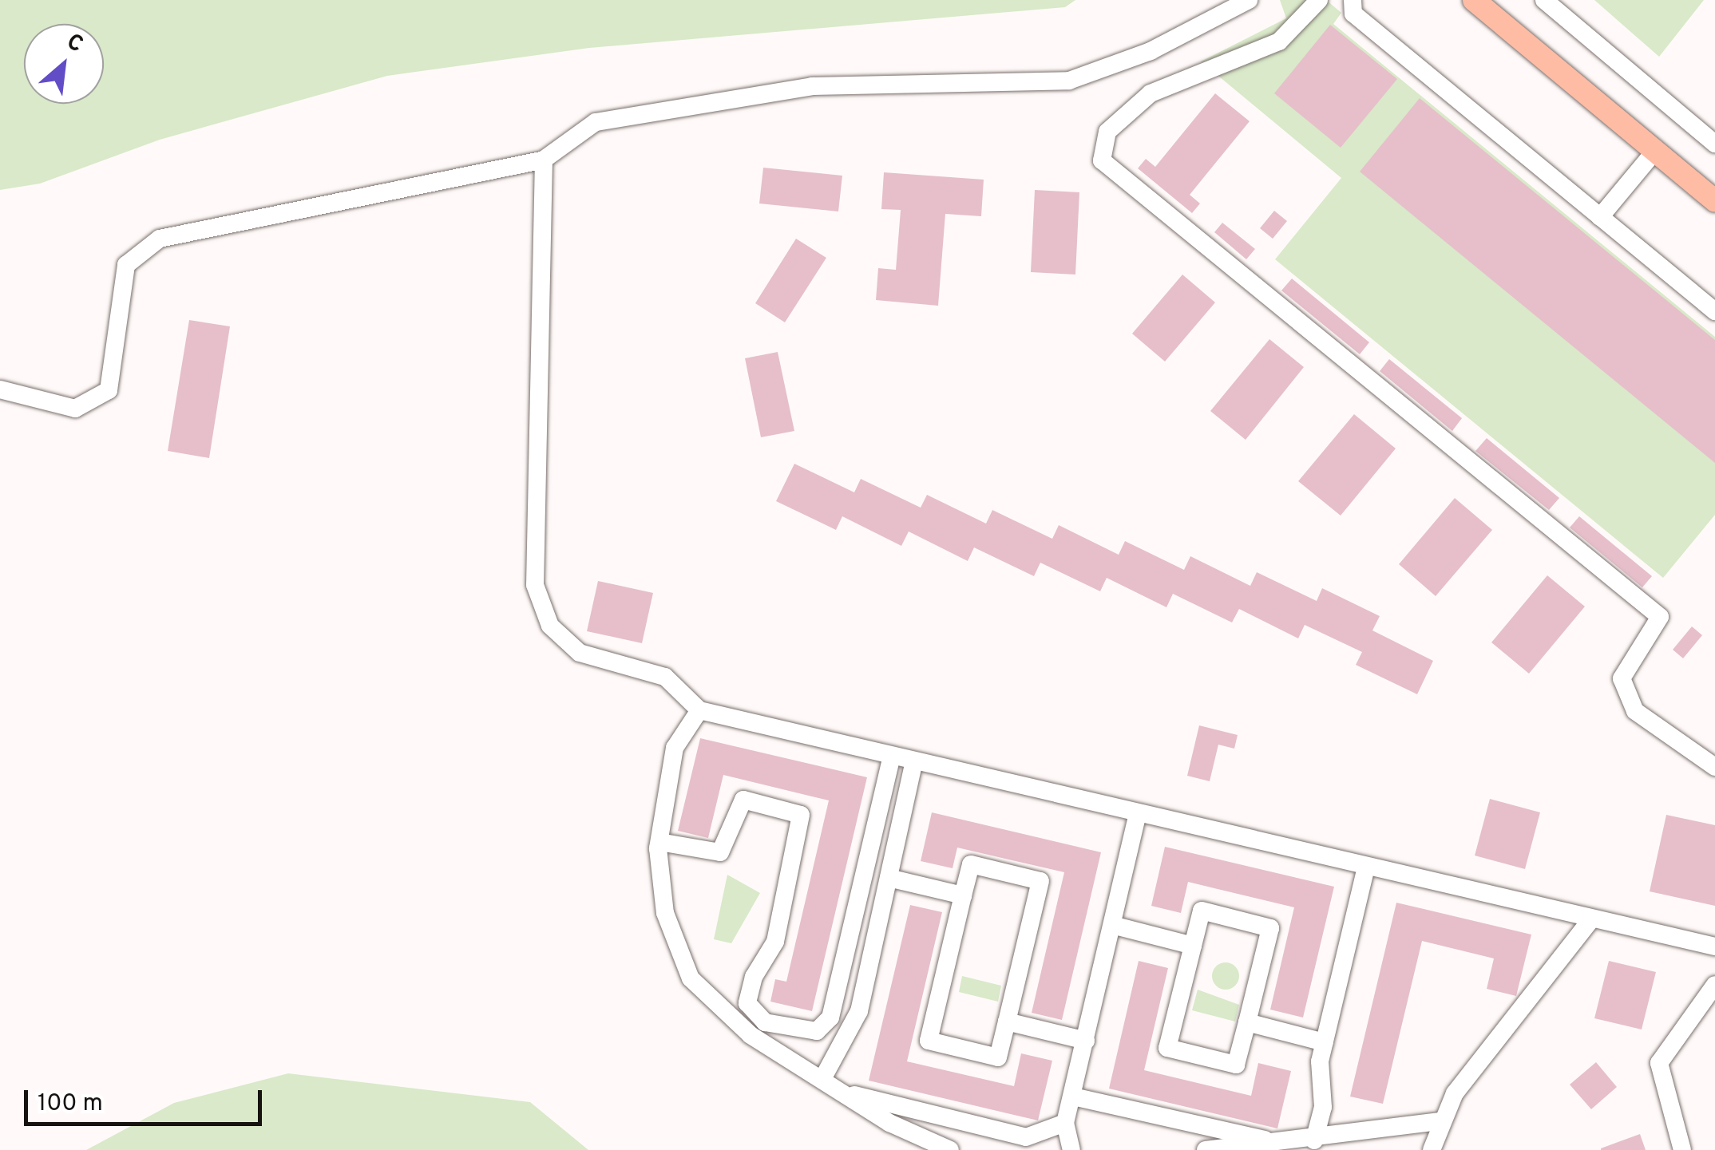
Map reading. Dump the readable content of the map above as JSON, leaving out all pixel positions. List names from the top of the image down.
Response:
{
  "scale_bar": "100 m",
  "north": "top right"
}
